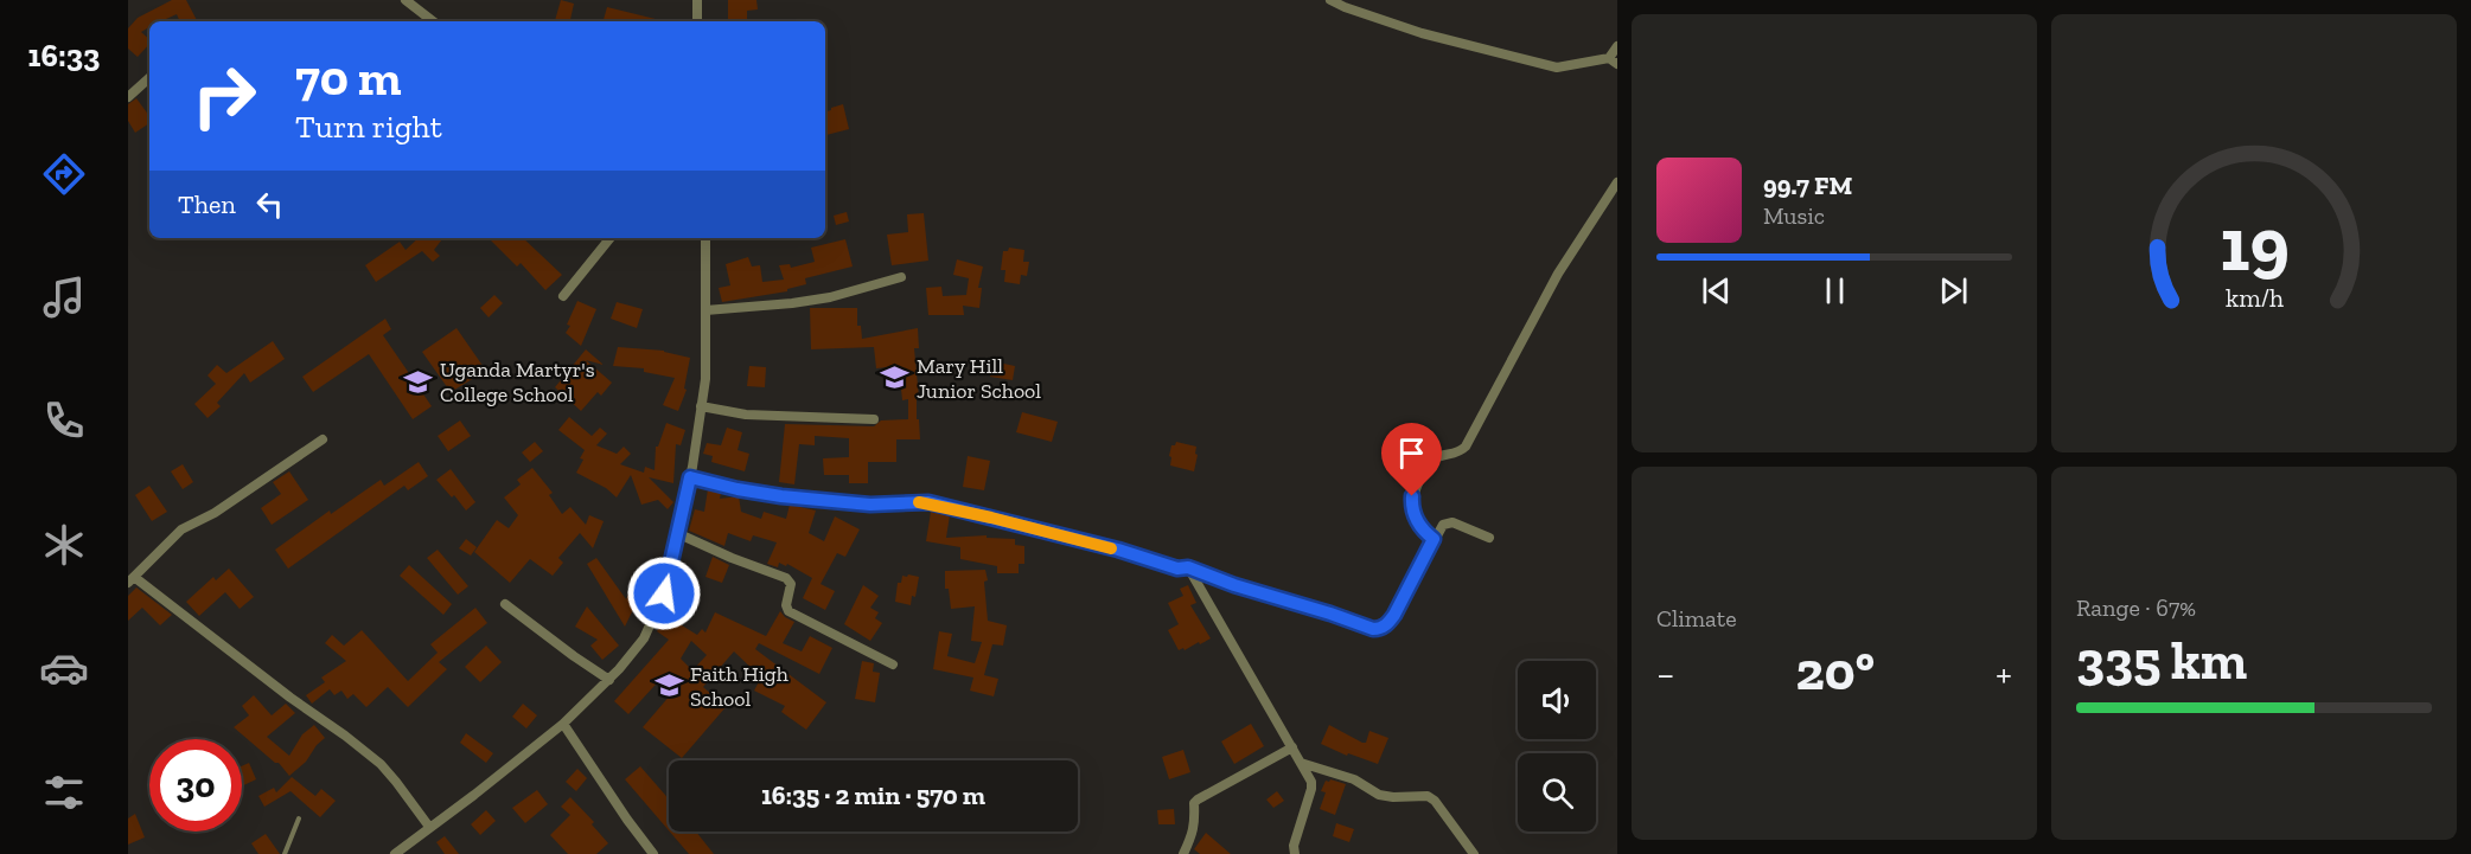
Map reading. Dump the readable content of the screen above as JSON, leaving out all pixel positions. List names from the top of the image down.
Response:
{
  "places": {
    "school or university": ["Mary Hill Junior School", "Uganda Martyr's College School", "Faith High School"]
  },
  "page": {
    "tabs": "16:33",
    "turn": ["70 m", "Turn right"],
    "song": ["99.7 FM", "Music"],
    "then": "Then",
    "tile": [
      "Climate",
      ["Range · 67%", "335 km"]
    ],
    "heat": ["−", "20°", "+"],
    "limit": "30",
    "trip": "16:35 · 2 min · 570 m",
    "gauge": ["19", "km/h"]
  }
}
